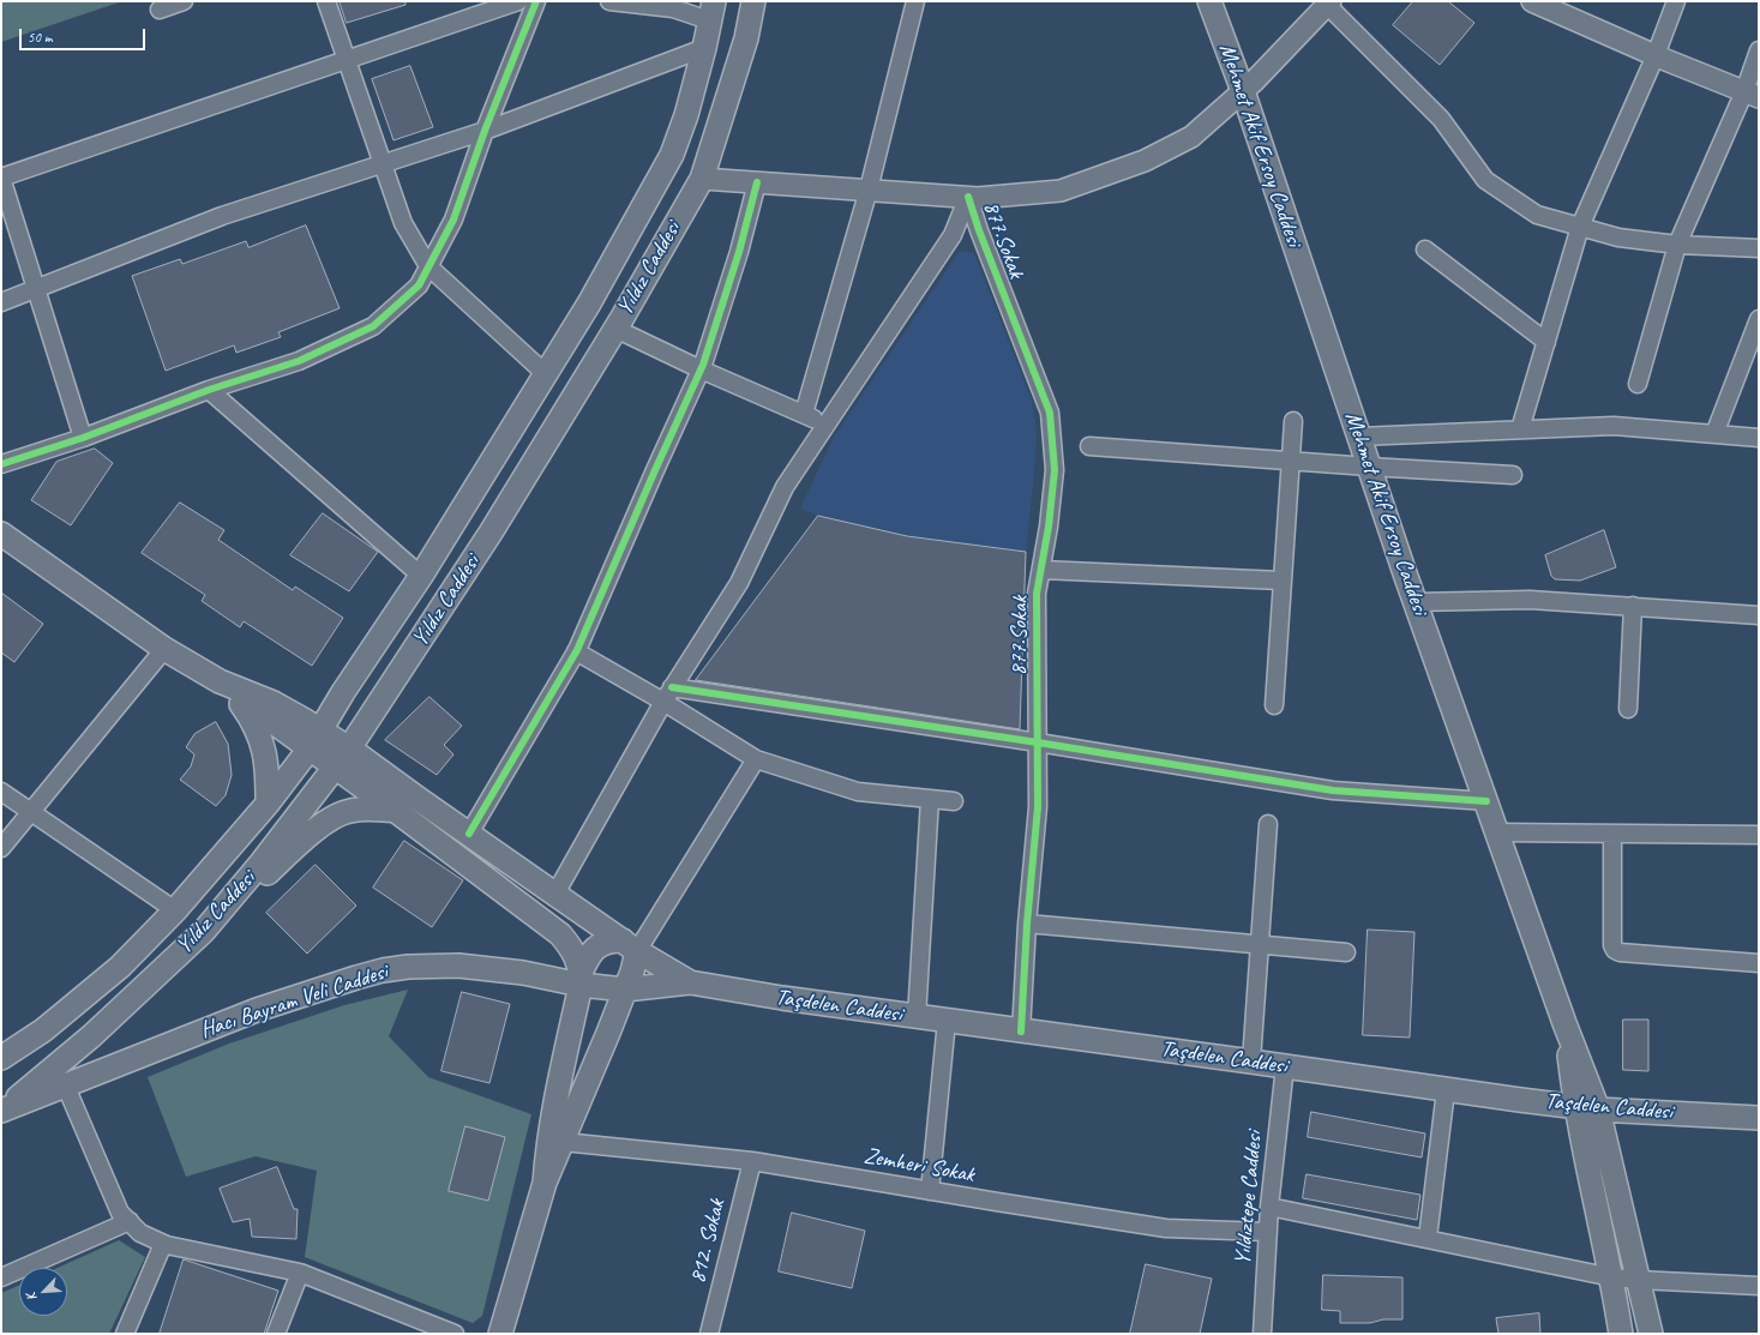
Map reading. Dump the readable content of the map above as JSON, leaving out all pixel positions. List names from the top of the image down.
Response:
{
  "streets": {
    "main road": [
      "Mehmet Akif Ersoy Caddesi",
      "Yıldız Caddesi",
      "Hacı Bayram Veli Caddesi",
      "Taşdelen Caddesi"
    ],
    "street": [
      "877.Sokak",
      "Zemheri Sokak",
      "Yıldıztepe Caddesi",
      "812. Sokak"
    ]
  },
  "crossings": [
    ["Mehmet Akif Ersoy Caddesi", "Taşdelen Caddesi"],
    ["877.Sokak", "Taşdelen Caddesi"],
    ["Yıldız Caddesi", "Hacı Bayram Veli Caddesi"],
    ["Hacı Bayram Veli Caddesi", "Taşdelen Caddesi"],
    ["Taşdelen Caddesi", "Yıldıztepe Caddesi"],
    ["Zemheri Sokak", "Yıldıztepe Caddesi"],
    ["Zemheri Sokak", "812. Sokak"]
  ],
  "scale_bar": "50 m",
  "north": "bottom left"
}
